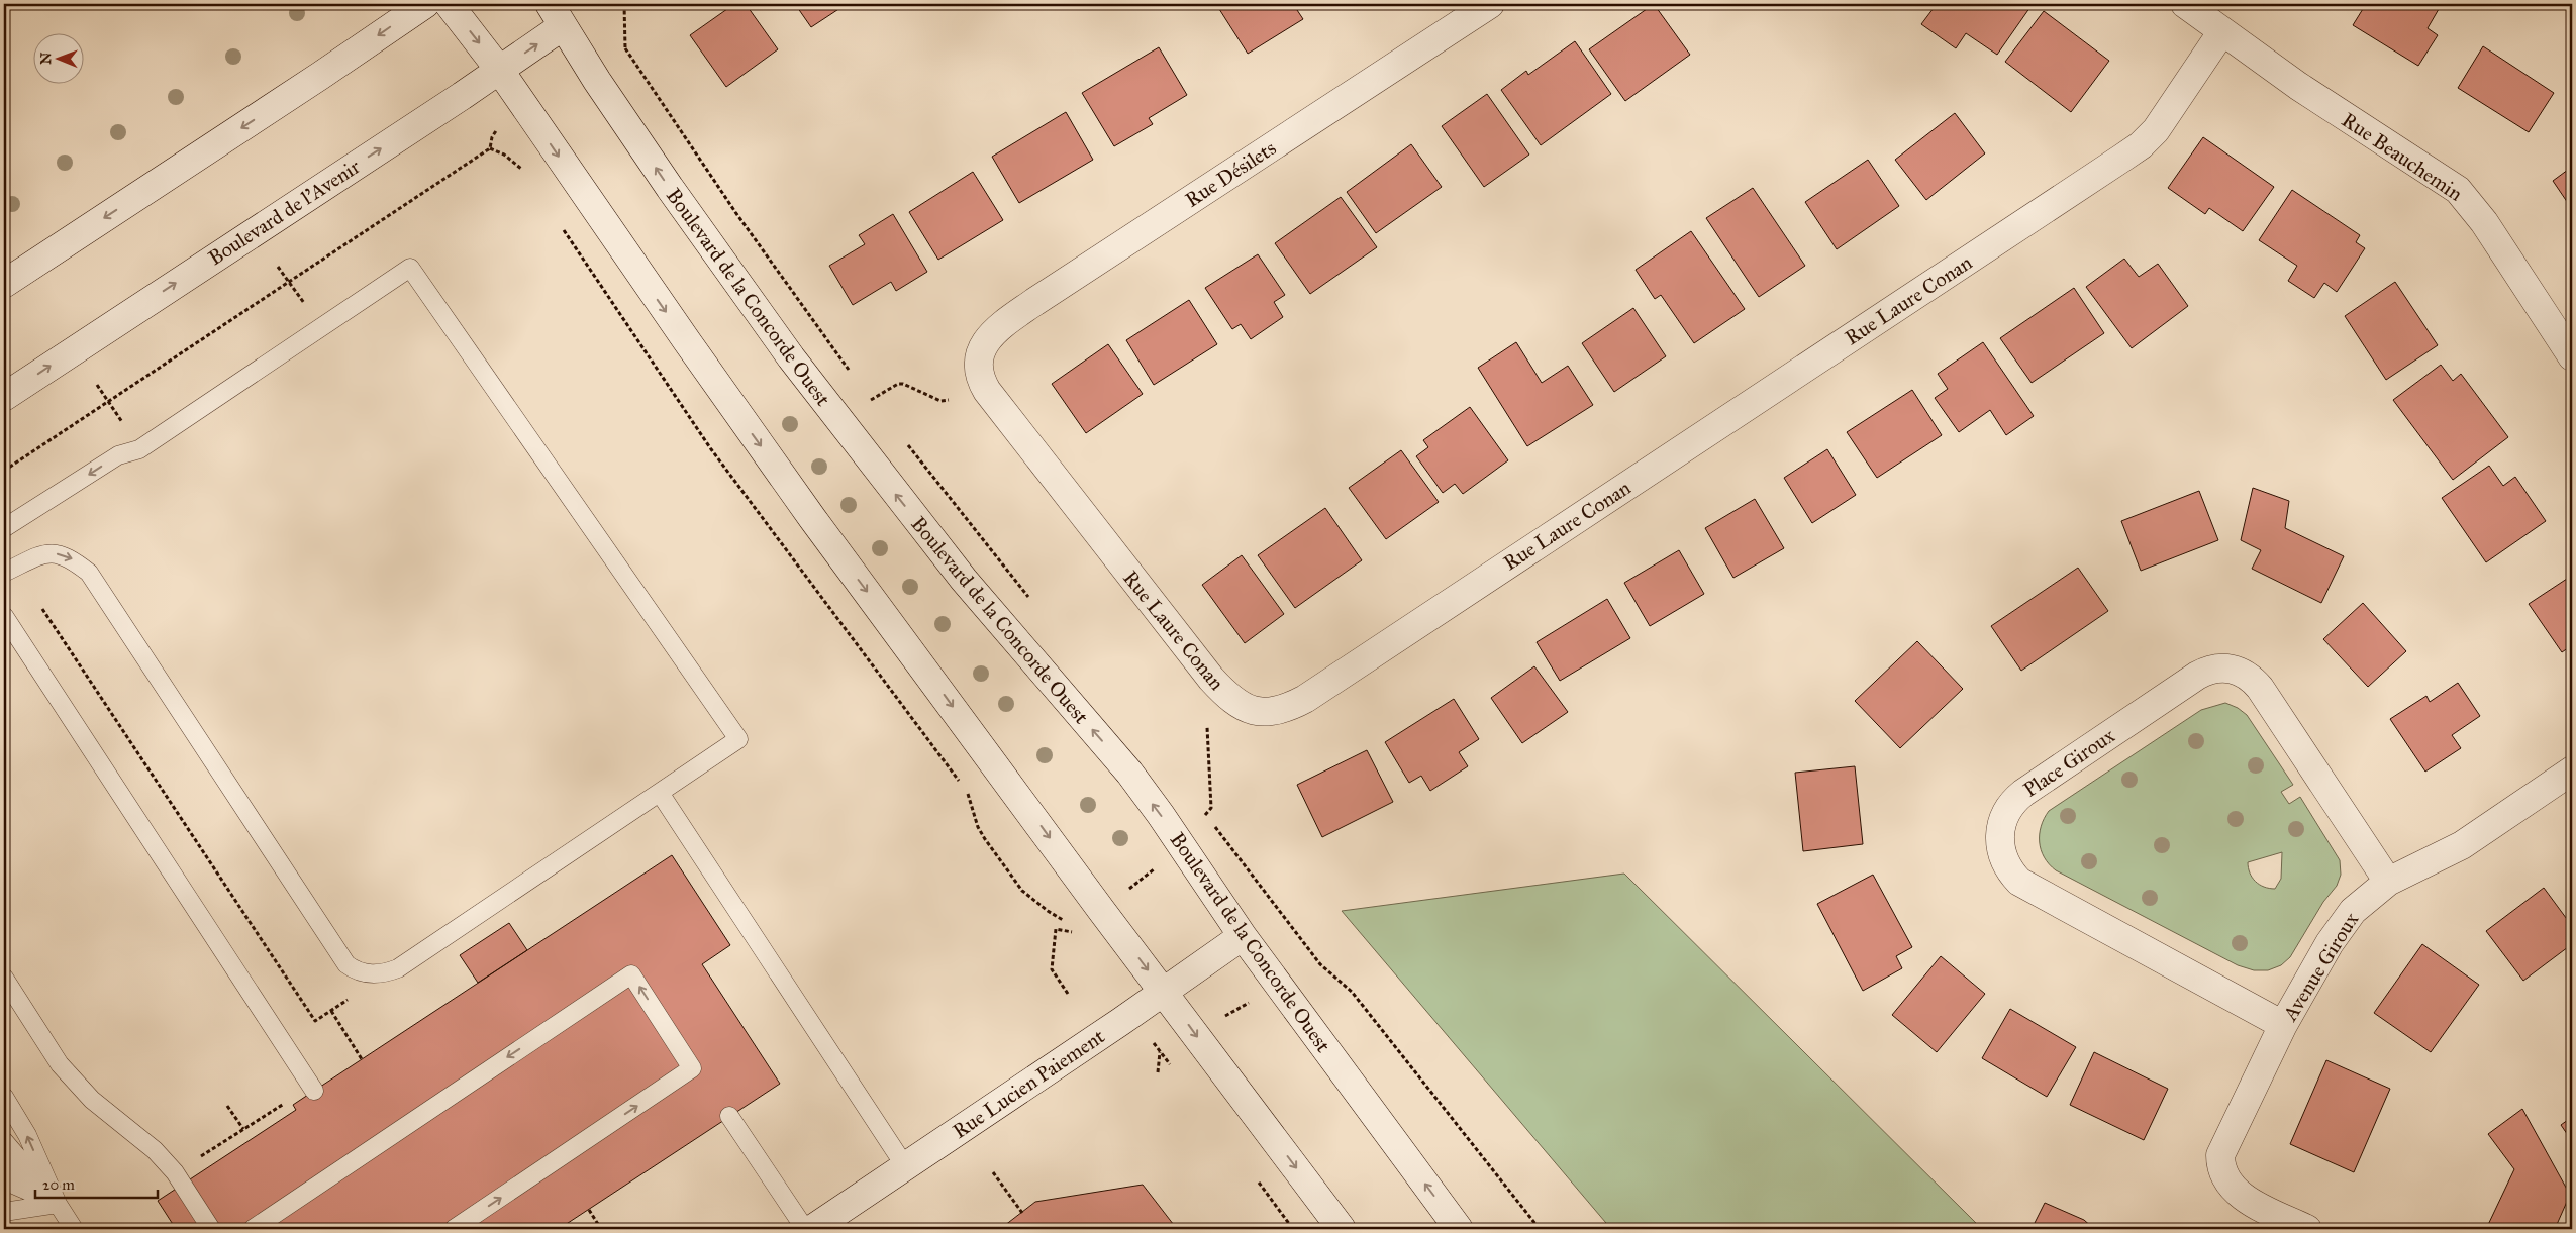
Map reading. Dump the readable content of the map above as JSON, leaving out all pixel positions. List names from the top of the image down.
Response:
{
  "streets": {
    "street": [
      "Rue Beauchemin",
      "Rue Désilets",
      "Boulevard de l'Avenir",
      "Boulevard de la Concorde Ouest",
      "Rue Laure Conan",
      "Place Giroux",
      "Avenue Giroux",
      "Rue Lucien Paiement"
    ]
  },
  "crossings": [
    ["Rue Beauchemin", "Rue Laure Conan"],
    ["Rue Désilets", "Rue Laure Conan"],
    ["Boulevard de l'Avenir", "Boulevard de la Concorde Ouest"],
    ["Boulevard de la Concorde Ouest", "Rue Lucien Paiement"],
    ["Place Giroux", "Avenue Giroux"]
  ],
  "scale_bar": "20 m",
  "north": "left"
}
